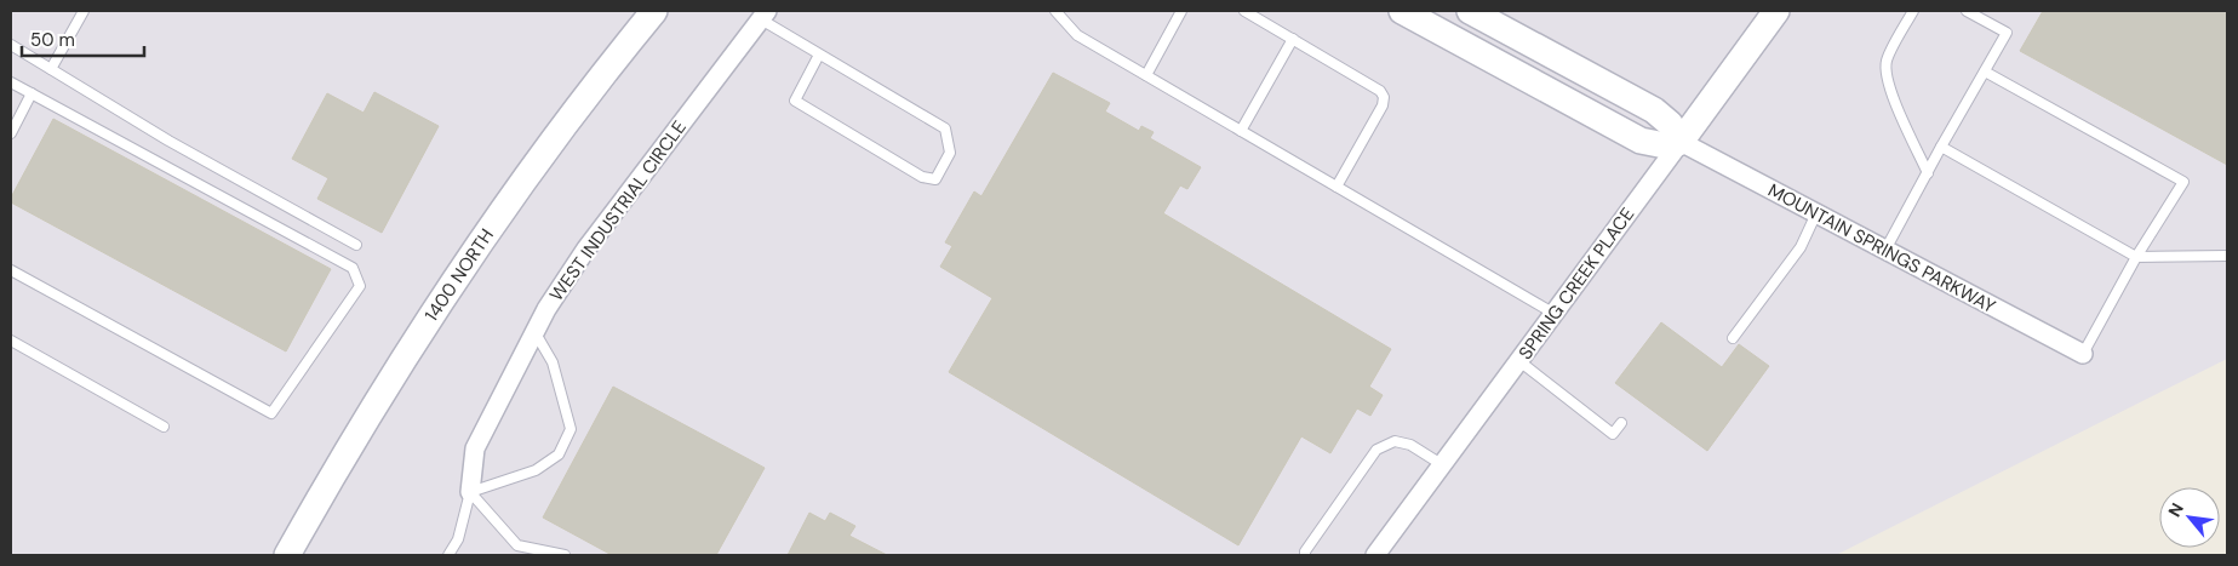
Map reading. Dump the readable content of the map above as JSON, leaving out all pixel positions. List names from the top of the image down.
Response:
{
  "streets": {
    "street": [
      "WEST INDUSTRIAL CIRCLE",
      "MOUNTAIN SPRINGS PARKWAY",
      "1400 NORTH",
      "SPRING CREEK PLACE"
    ]
  },
  "crossings": [
    ["MOUNTAIN SPRINGS PARKWAY", "SPRING CREEK PLACE"]
  ],
  "scale_bar": "50 m",
  "north": "top left"
}
